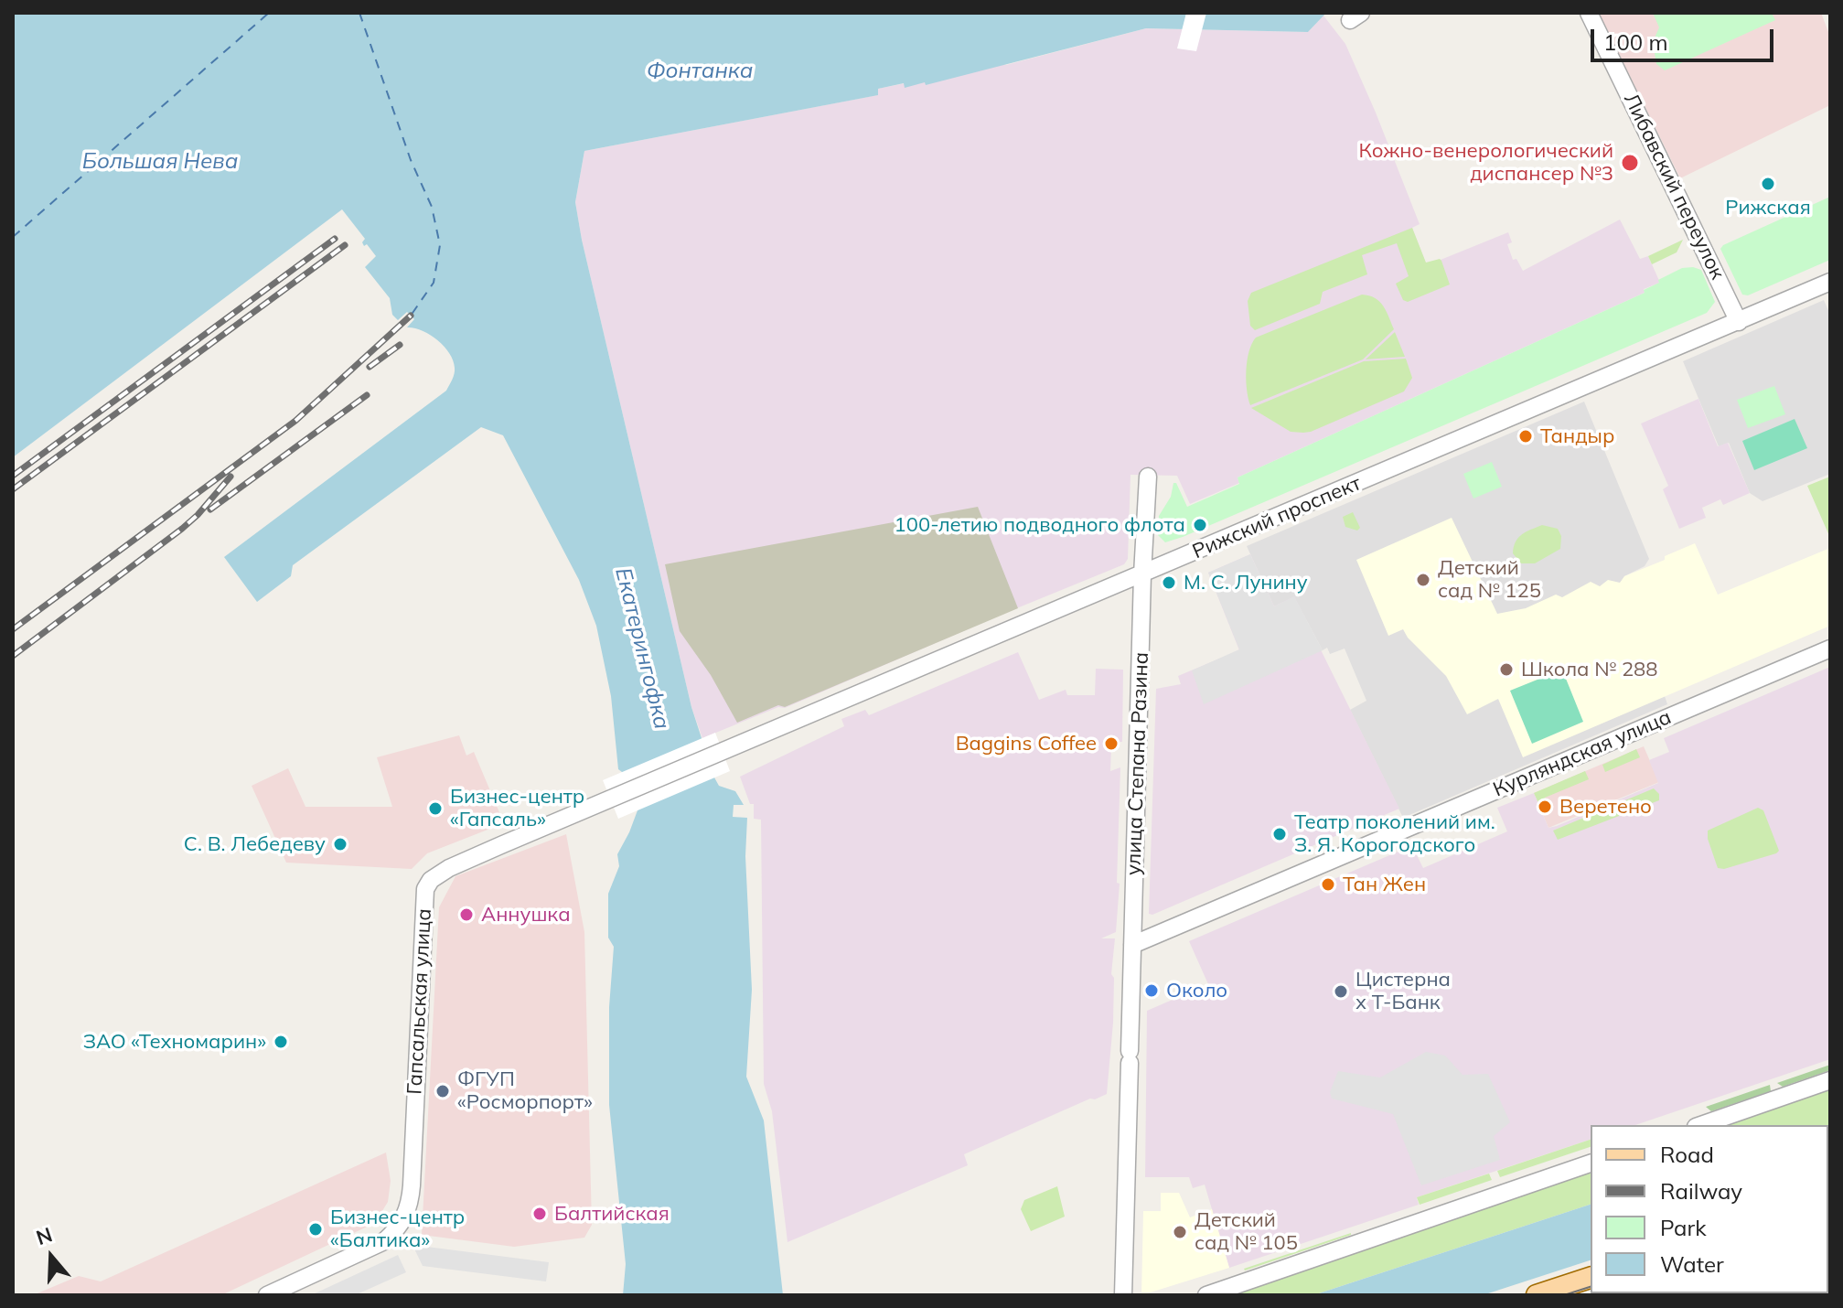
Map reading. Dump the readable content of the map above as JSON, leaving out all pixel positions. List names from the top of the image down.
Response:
{
  "streets": {
    "street": [
      "Либавский переулок",
      "Рижский проспект",
      "Курляндская улица",
      "улица Степана Разина",
      "Гапсальская улица"
    ]
  },
  "crossings": [
    ["Либавский переулок", "Рижский проспект"],
    ["Рижский проспект", "улица Степана Разина"],
    ["Рижский проспект", "Гапсальская улица"],
    ["Курляндская улица", "улица Степана Разина"]
  ],
  "water": ["Фонтанка", "Большая Нева", "Екатерингофка"],
  "places": [
    "Кожно-венерологический диспансер №3",
    "Рижская",
    "Тандыр",
    "100-летию подводного флота",
    "Детский сад № 125",
    "М. С. Лунину",
    "Школа № 288",
    "Baggins Coffee",
    "Веретено",
    "Бизнес-центр «Гапсаль»",
    "Театр поколений им. З. Я. Корогодского",
    "С. В. Лебедеву",
    "Тан Жен",
    "Аннушка",
    "Около",
    "Цистерна х Т-Банк",
    "ЗАО «Техномарин»",
    "ФГУП «Росморпорт»",
    "Балтийская",
    "Бизнес-центр «Балтика»",
    "Детский сад № 105"
  ],
  "legend": [
    "Road",
    "Railway",
    "Park",
    "Water"
  ],
  "scale_bar": "100 m",
  "north": "top"
}
